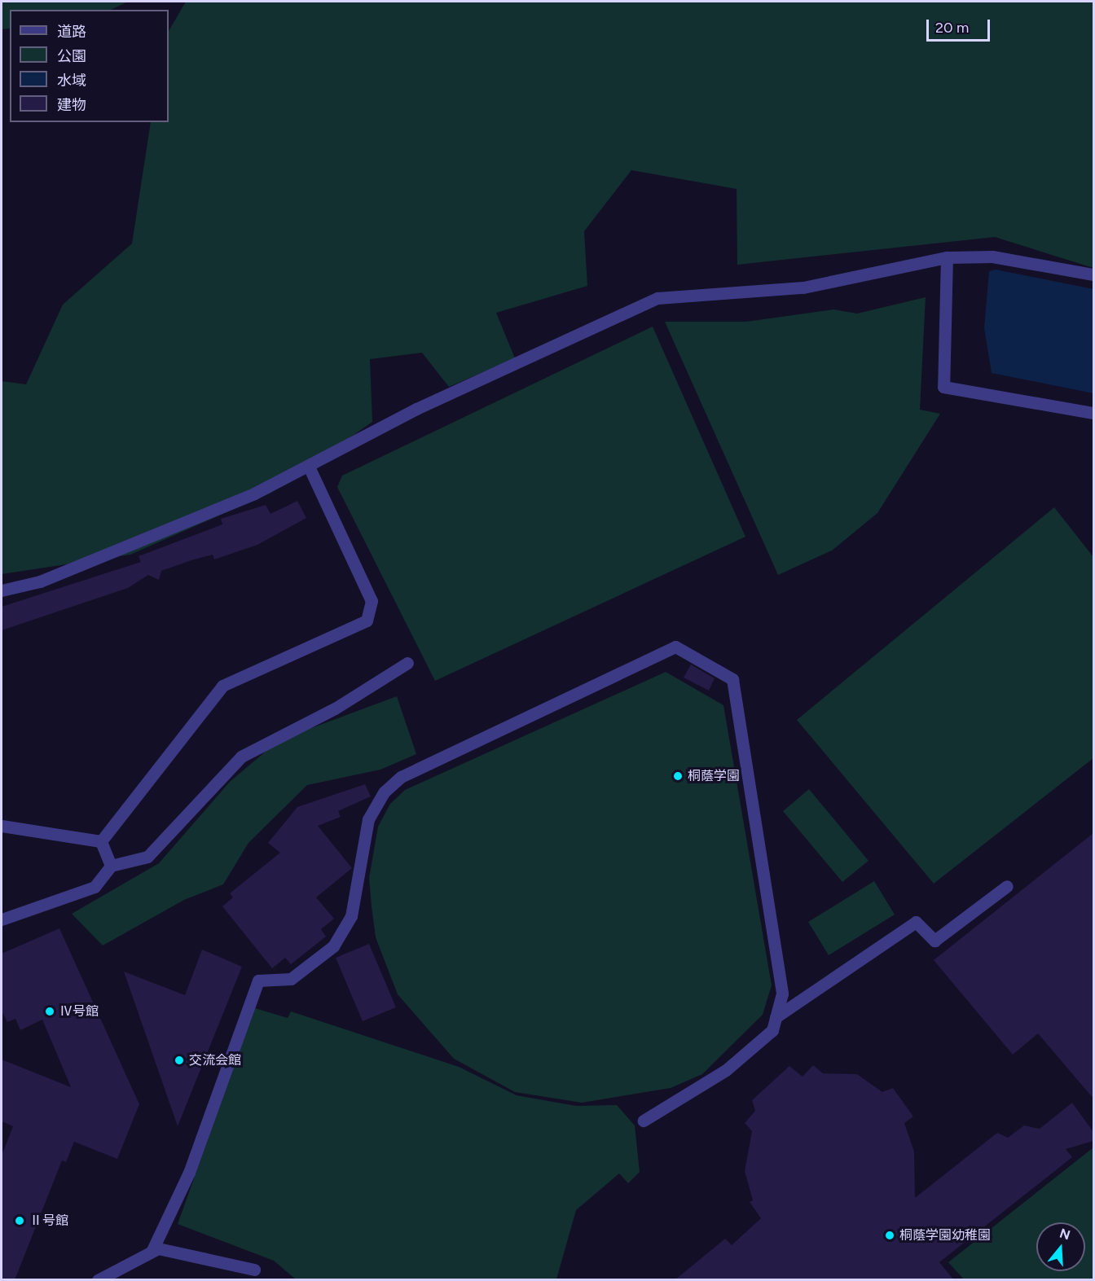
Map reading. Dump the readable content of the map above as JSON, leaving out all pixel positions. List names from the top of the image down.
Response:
{
  "places": [
    "桐蔭学園",
    "Ⅳ号館",
    "交流会館",
    "Ⅱ号館",
    "桐蔭学園幼稚園"
  ],
  "legend": [
    "道路",
    "公園",
    "水域",
    "建物"
  ],
  "scale_bar": "20 m",
  "north": "top"
}
